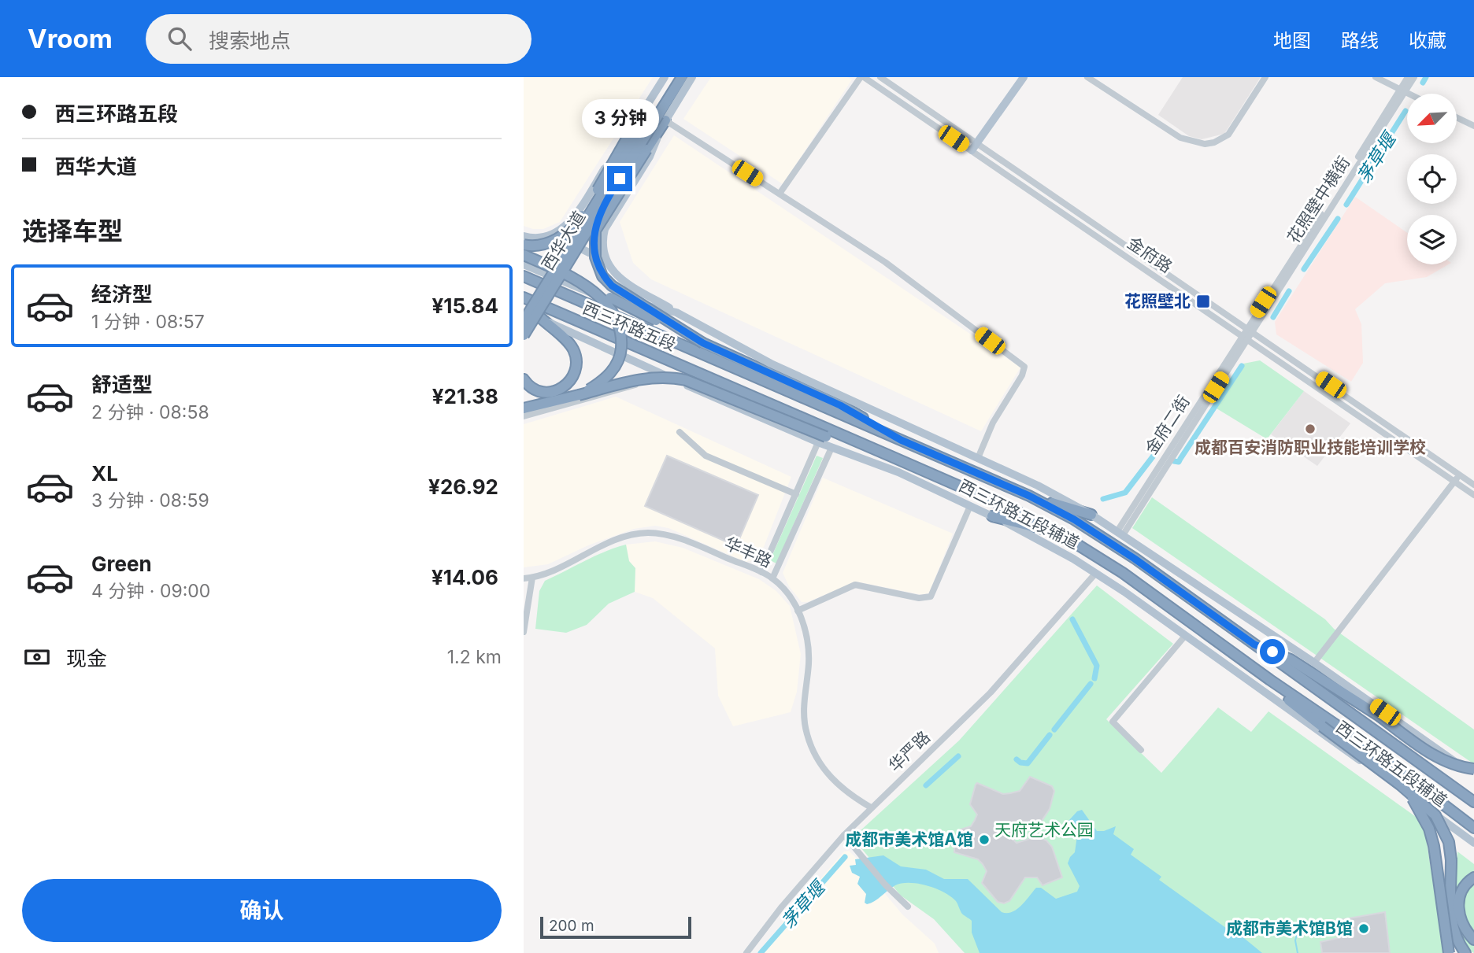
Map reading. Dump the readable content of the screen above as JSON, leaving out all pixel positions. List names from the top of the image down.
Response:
{
  "streets": {
    "highway": ["西华大道", "西三环路五段"],
    "main road": ["西三环路五段辅道"],
    "street": [
      "花照壁中横街",
      "金府路",
      "金府二街",
      "华丰路",
      "华严路"
    ]
  },
  "crossings": [
    ["花照壁中横街", "金府路"],
    ["花照壁中横街", "金府二街"],
    ["西华大道", "西三环路五段辅道"],
    ["金府路", "金府二街"],
    ["金府二街", "西三环路五段辅道"],
    ["西三环路五段辅道", "华严路"],
    ["华丰路", "华严路"]
  ],
  "water": ["茅草堰"],
  "parks": ["天府艺术公园"],
  "places": {
    "transit": ["花照壁北"],
    "other": ["成都百安消防职业技能培训学校", "成都市美术馆A馆", "成都市美术馆B馆"]
  },
  "scale_bar": "200 m",
  "north": "bottom left",
  "page": {
    "header": "Vroom",
    "search": "搜索地点",
    "nav": ["地图", "路线", "收藏"],
    "banner": ["西三环路五段", "西华大道"],
    "bubble": "3 分钟",
    "heading": "选择车型",
    "list": [
      {
        "name": "经济型",
        "note": "1 分钟 · 08:57",
        "value": "¥15.84"
      },
      {
        "name": "舒适型",
        "note": "2 分钟 · 08:58",
        "value": "¥21.38"
      },
      {
        "name": "XL",
        "note": "3 分钟 · 08:59",
        "value": "¥26.92"
      },
      {
        "name": "Green",
        "note": "4 分钟 · 09:00",
        "value": "¥14.06"
      }
    ],
    "pay": ["现金", "1.2 km"],
    "buttons": "确认",
    "scale": "200 m"
  }
}
